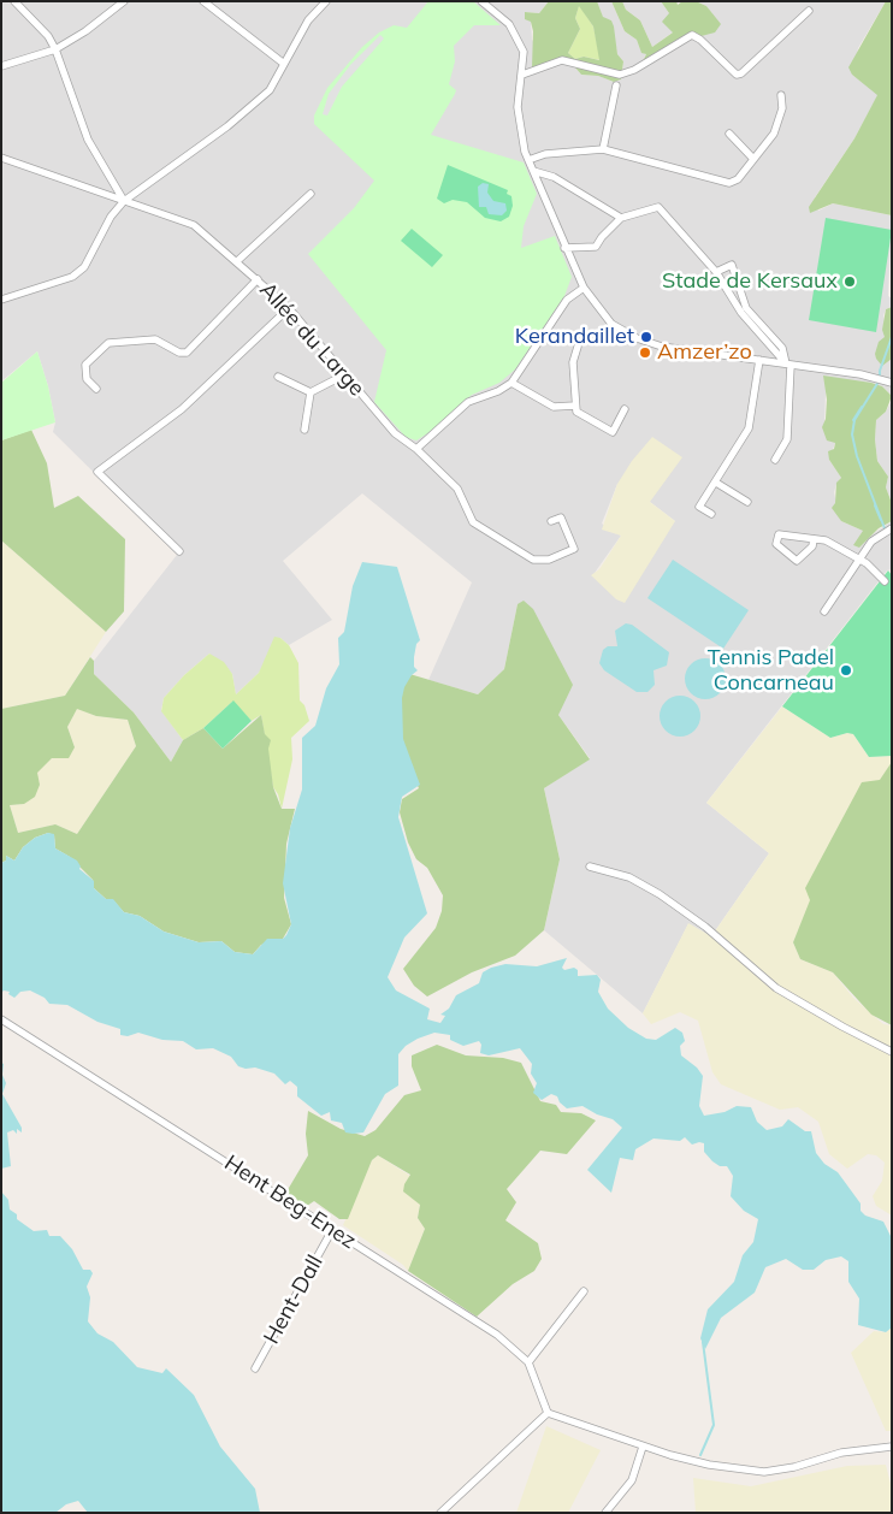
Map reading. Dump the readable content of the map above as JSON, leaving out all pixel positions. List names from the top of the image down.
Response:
{
  "streets": {
    "street": ["Allée du Large", "Hent Beg-Enez", "Hent-Dall"]
  },
  "crossings": [
    ["Hent Beg-Enez", "Hent-Dall"]
  ],
  "places": [
    "Stade de Kersaux",
    "Kerandaillet",
    "Amzer’zo",
    "Tennis Padel Concarneau"
  ]
}
